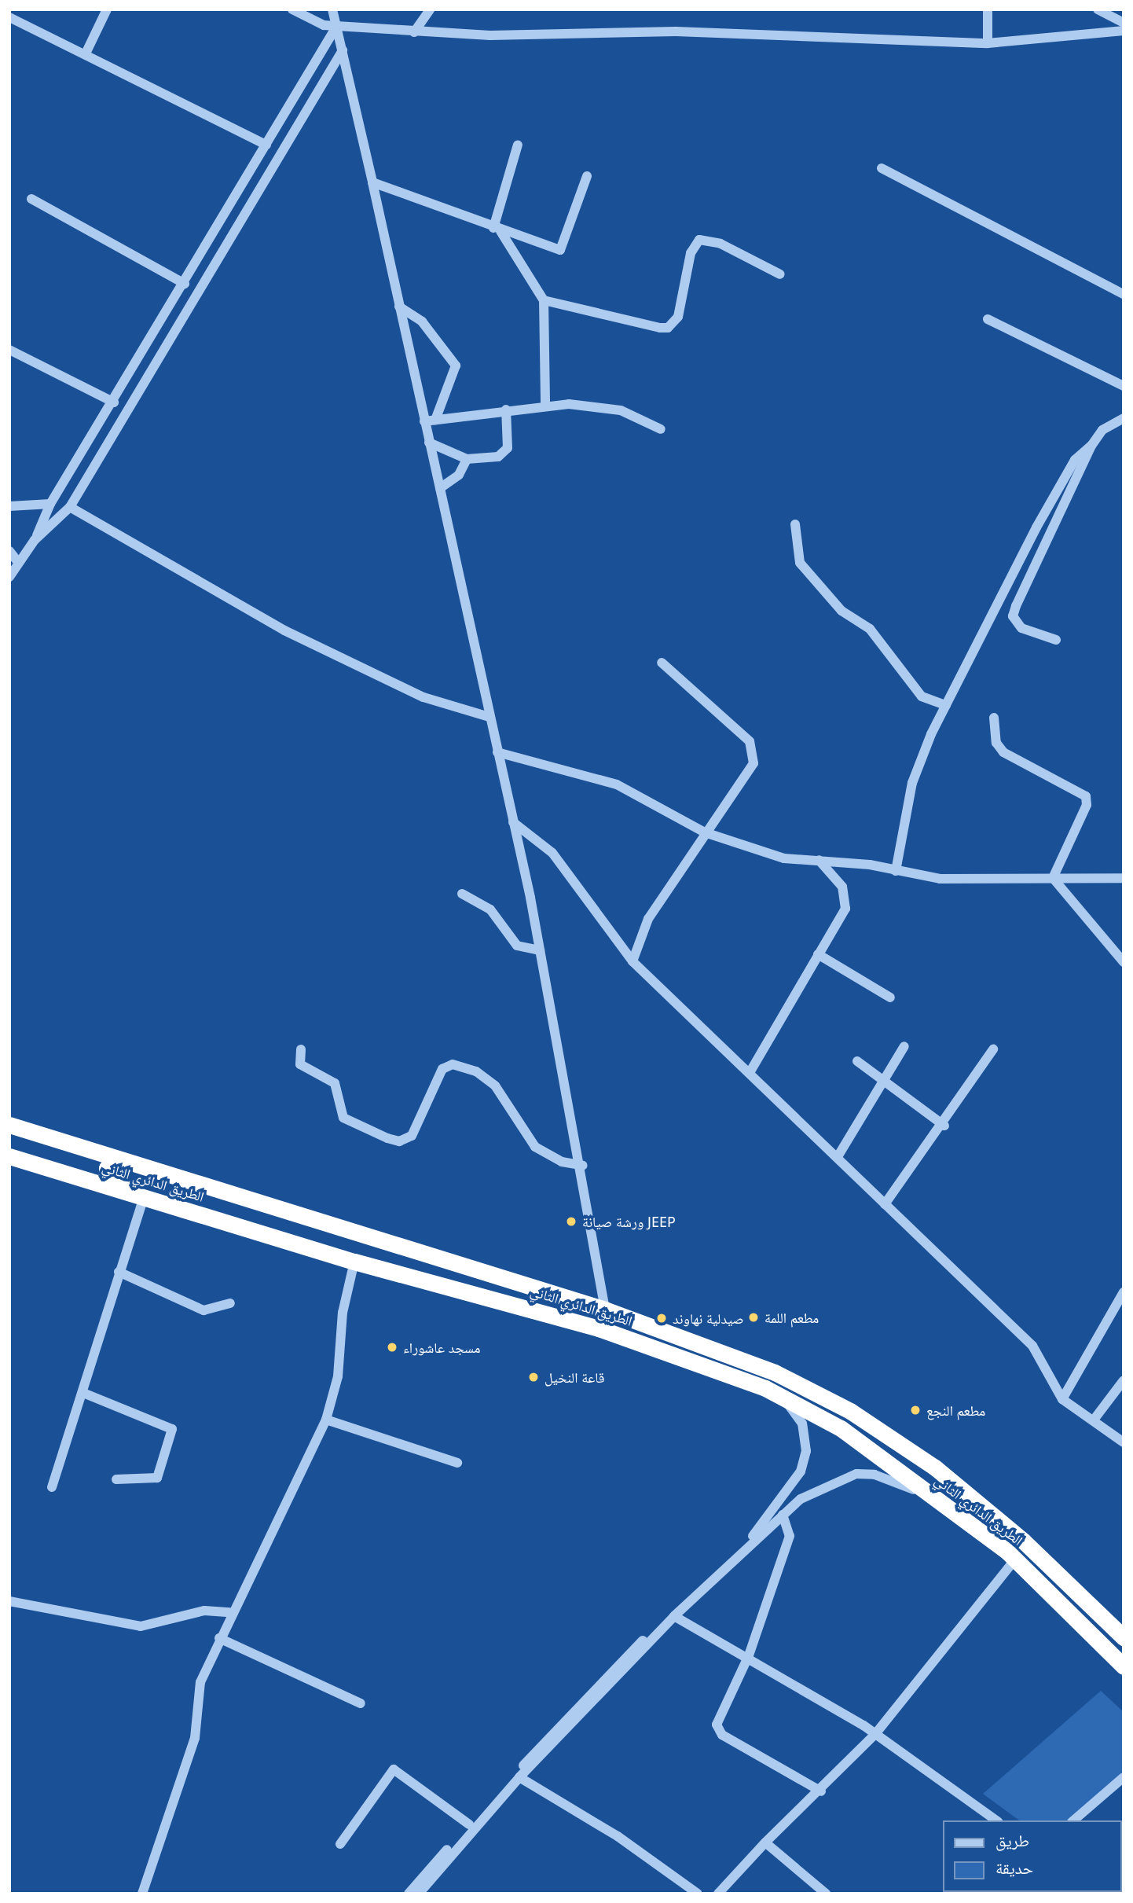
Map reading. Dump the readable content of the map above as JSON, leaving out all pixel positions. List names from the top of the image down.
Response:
{
  "streets": {
    "highway": ["الطريق الدائري الثاني"]
  },
  "places": [
    "ورشة صيانة JEEP",
    "مطعم اللمة",
    "صيدلية نهاوند",
    "مسجد عاشوراء",
    "قاعة النخيل",
    "مطعم النجع"
  ],
  "legend": ["طريق", "حديقة"]
}
